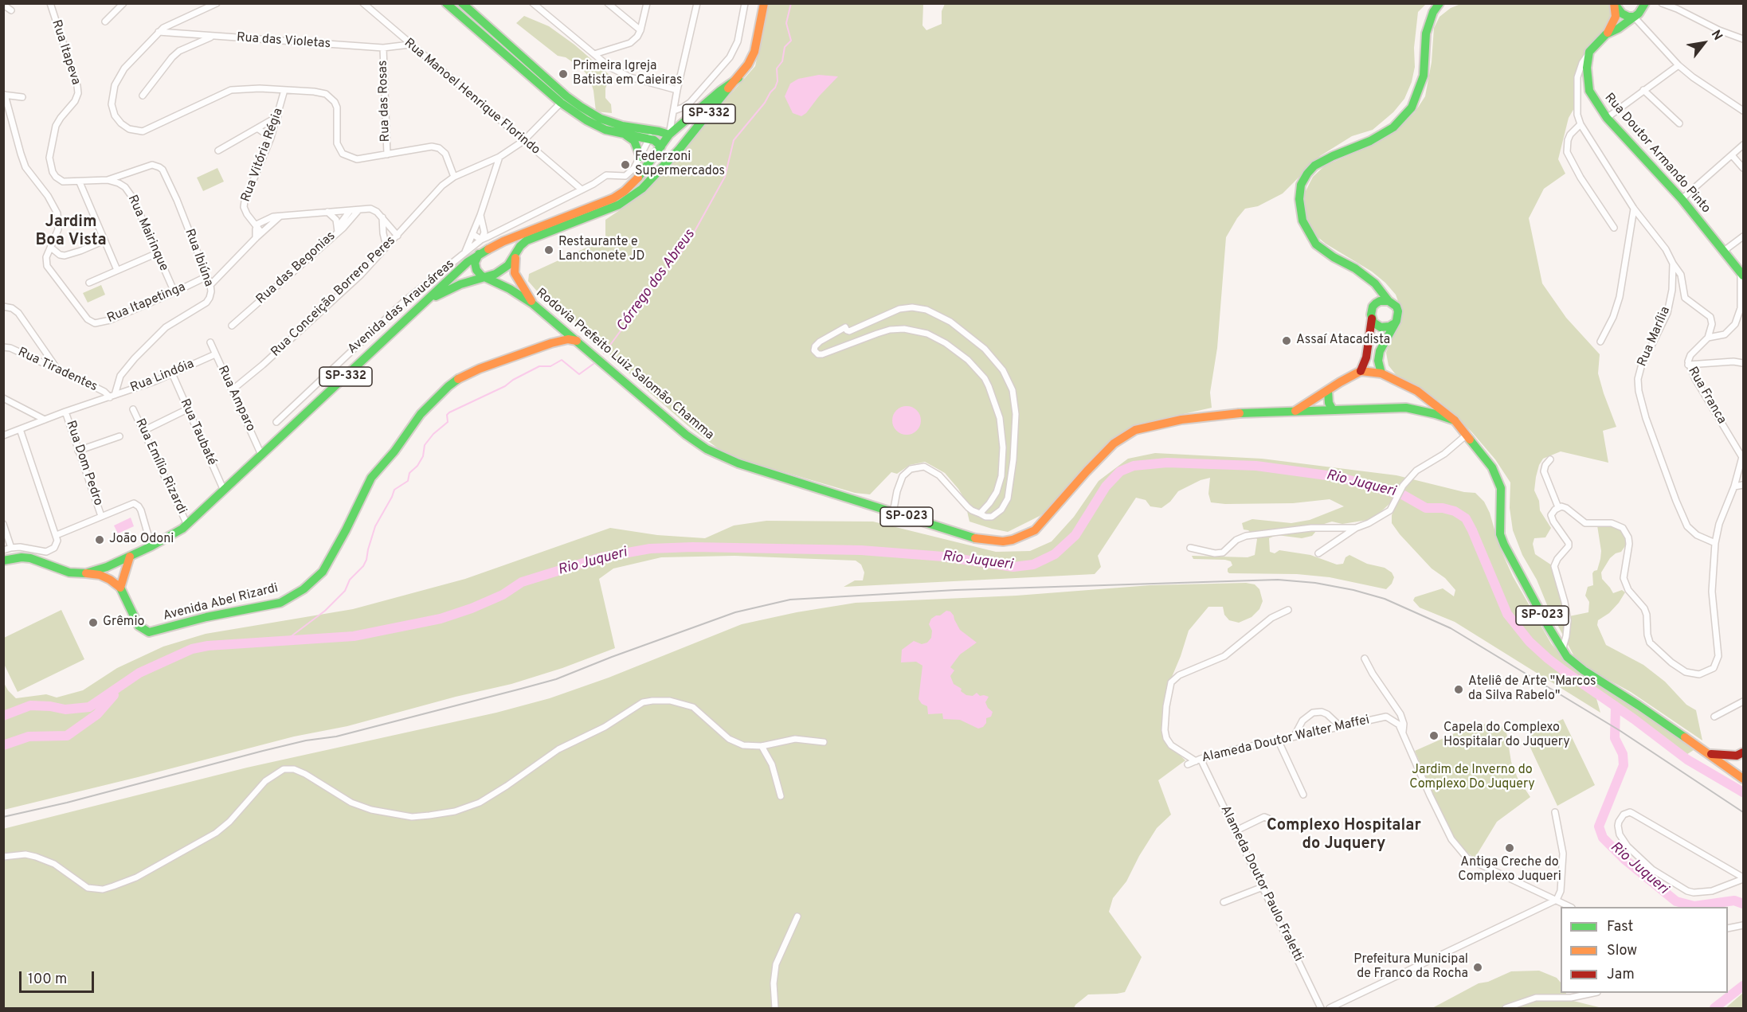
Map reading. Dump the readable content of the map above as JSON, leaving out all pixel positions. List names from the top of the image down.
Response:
{
  "streets": {
    "main road": [
      "SP-332",
      "Rua Doutor Armando Pinto",
      "Rodovia Prefeito Luiz Salomão Chamma",
      "SP-023",
      "Avenida Abel Rizardi"
    ],
    "street": [
      "Rua das Violetas",
      "Rua Itapeva",
      "Rua Manoel Henrique Florindo",
      "Rua das Rosas",
      "Rua Vitória Régia",
      "Rua Mairinque",
      "Rua Ibiúna",
      "Rua das Begonias",
      "Rua Conceição Borrero Peres",
      "Rua Itapetinga",
      "Avenida das Araucáreas",
      "Rua Marília",
      "Rua Tiradentes",
      "Rua Lindóia",
      "Rua Franca",
      "Rua Amparo",
      "Rua Taubaté",
      "Rua Dom Pedro",
      "Rua Emílio Rizardi",
      "Alameda Doutor Walter Maffei",
      "Alameda Doutor Paulo Fraletti"
    ]
  },
  "crossings": [
    ["Rua das Violetas", "Rua Manoel Henrique Florindo"],
    ["Rua das Violetas", "Rua das Rosas"],
    ["Rua Manoel Henrique Florindo", "Rua Conceição Borrero Peres"],
    ["SP-332", "Rodovia Prefeito Luiz Salomão Chamma"],
    ["SP-332", "Rua Amparo"],
    ["SP-332", "Rua Taubaté"],
    ["SP-332", "Rua Emílio Rizardi"],
    ["SP-332", "SP-023"],
    ["Rua Doutor Armando Pinto", "Rua Franca"],
    ["Rua Vitória Régia", "Rua das Begonias"],
    ["Rua Mairinque", "Rua Ibiúna"],
    ["Rua Mairinque", "Rua Itapetinga"],
    ["Rua Ibiúna", "Rua Itapetinga"],
    ["Rua Ibiúna", "Rua Tiradentes"],
    ["Rua Ibiúna", "Rua Lindóia"],
    ["Rua Conceição Borrero Peres", "Rua Amparo"],
    ["Rodovia Prefeito Luiz Salomão Chamma", "SP-023"],
    ["Rodovia Prefeito Luiz Salomão Chamma", "Avenida Abel Rizardi"],
    ["Rua Tiradentes", "Rua Lindóia"],
    ["Rua Lindóia", "Rua Amparo"],
    ["Rua Lindóia", "Rua Taubaté"],
    ["Rua Lindóia", "Rua Dom Pedro"],
    ["Alameda Doutor Walter Maffei", "Alameda Doutor Paulo Fraletti"]
  ],
  "districts": ["Jardim Boa Vista", "Complexo Hospitalar do Juquery"],
  "water": ["Córrego dos Abreus", "Rio Juqueri"],
  "parks": ["Jardim de Inverno do Complexo Do Juquery"],
  "places": [
    "Primeira Igreja Batista em Caieiras",
    "Federzoni Supermercados",
    "Restaurante e Lanchonete JD",
    "Assaí Atacadista",
    "João Odoni",
    "Grêmio",
    "Ateliê de Arte \"Marcos da Silva Rabelo\"",
    "Capela do Complexo Hospitalar do Juquery",
    "Antiga Creche do Complexo Juqueri",
    "Prefeitura Municipal de Franco da Rocha"
  ],
  "legend": ["Fast", "Slow", "Jam"],
  "scale_bar": "100 m",
  "north": "top right"
}
